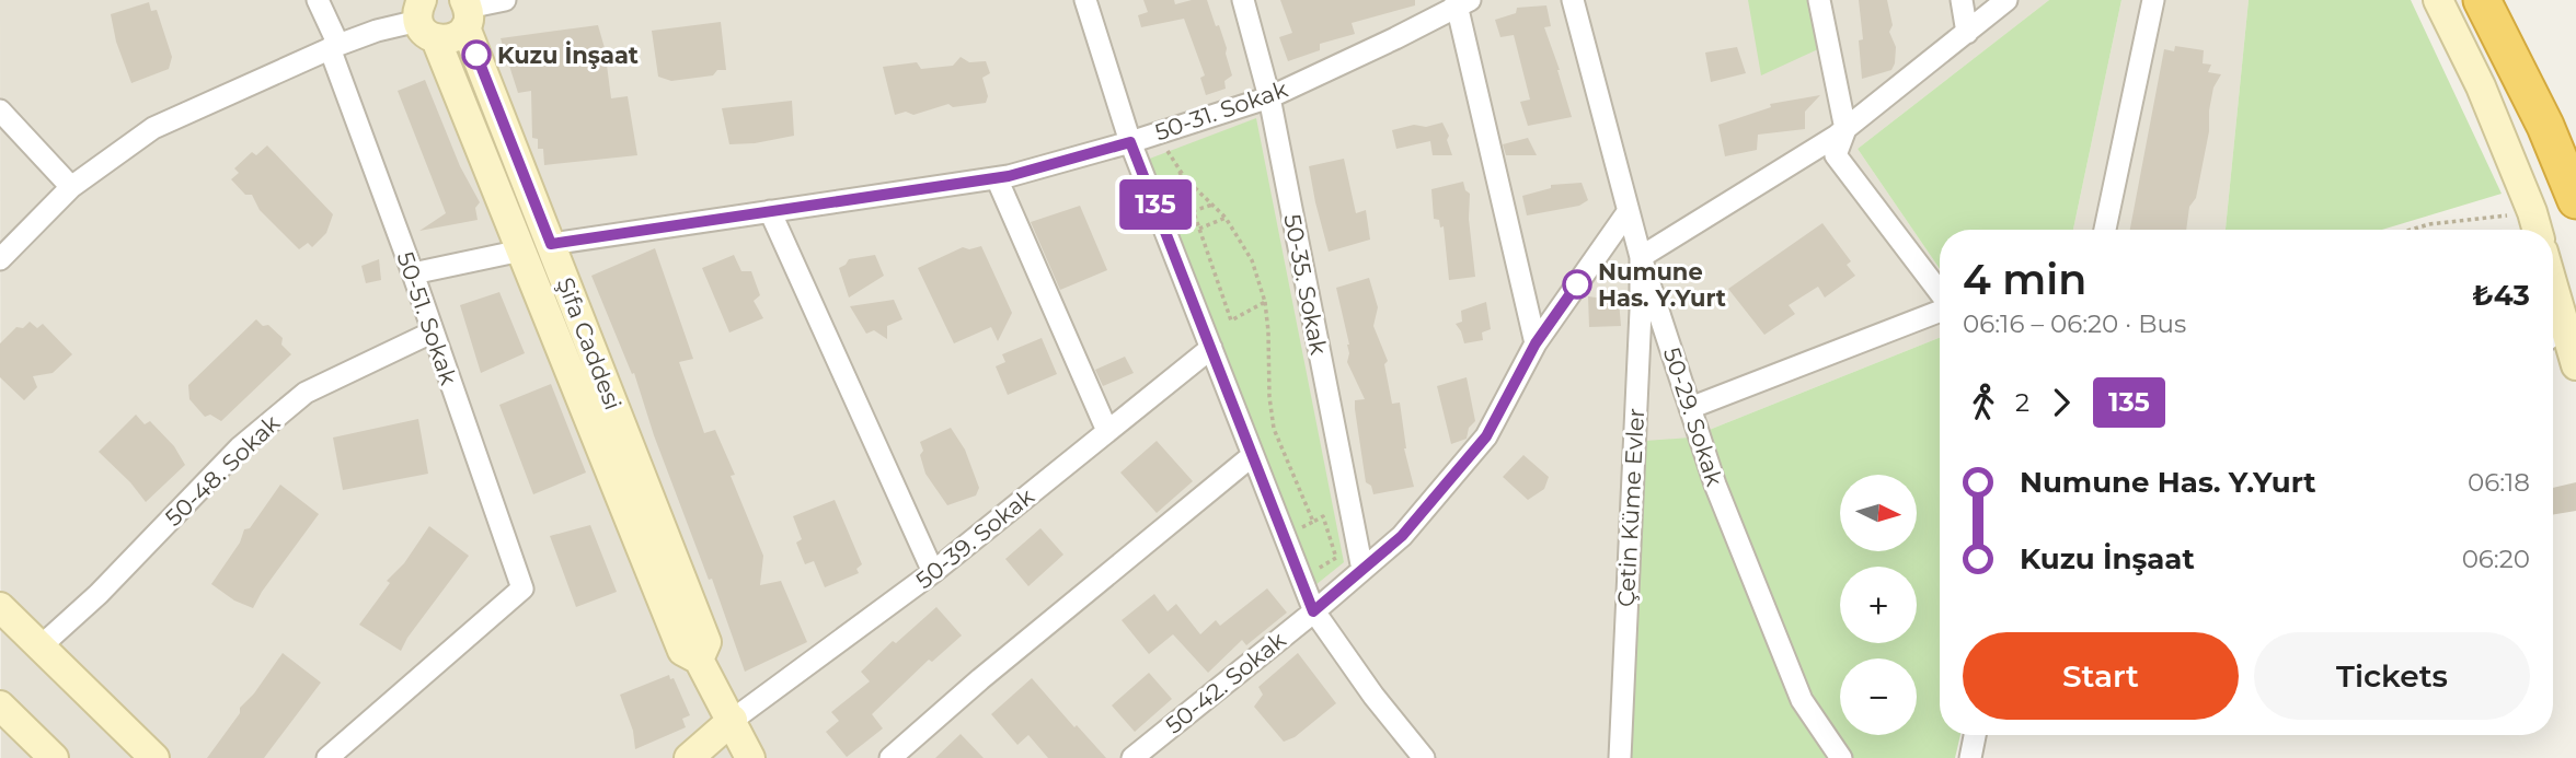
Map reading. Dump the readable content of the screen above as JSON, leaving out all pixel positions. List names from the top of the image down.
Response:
{
  "streets": {
    "street": [
      "50-31. Sokak",
      "50-35. Sokak",
      "50-51. Sokak",
      "Şifa Caddesi",
      "50-29. Sokak",
      "50-48. Sokak",
      "Çetin Küme Evler",
      "50-39. Sokak",
      "50-42. Sokak"
    ]
  },
  "crossings": [
    ["50-31. Sokak", "50-35. Sokak"],
    ["50-31. Sokak", "Şifa Caddesi"],
    ["50-35. Sokak", "50-42. Sokak"],
    ["50-51. Sokak", "50-48. Sokak"],
    ["Şifa Caddesi", "50-39. Sokak"],
    ["50-29. Sokak", "Çetin Küme Evler"],
    ["50-29. Sokak", "50-42. Sokak"]
  ],
  "places": ["Kuzu İnşaat", "Numune Has. Y.Yurt"],
  "lines": ["bus line 135"],
  "north": "right",
  "page": {
    "on_map": "135",
    "heading": ["4 min", "06:16 – 06:20 · Bus", "₺43"],
    "legs": ["2", "135"],
    "list": [
      {
        "name": "Numune Has. Y.Yurt",
        "value": "06:18"
      },
      {
        "name": "Kuzu İnşaat",
        "value": "06:20"
      }
    ],
    "map_buttons": ["+", "−"],
    "buttons": ["Start", "Tickets"]
  }
}
